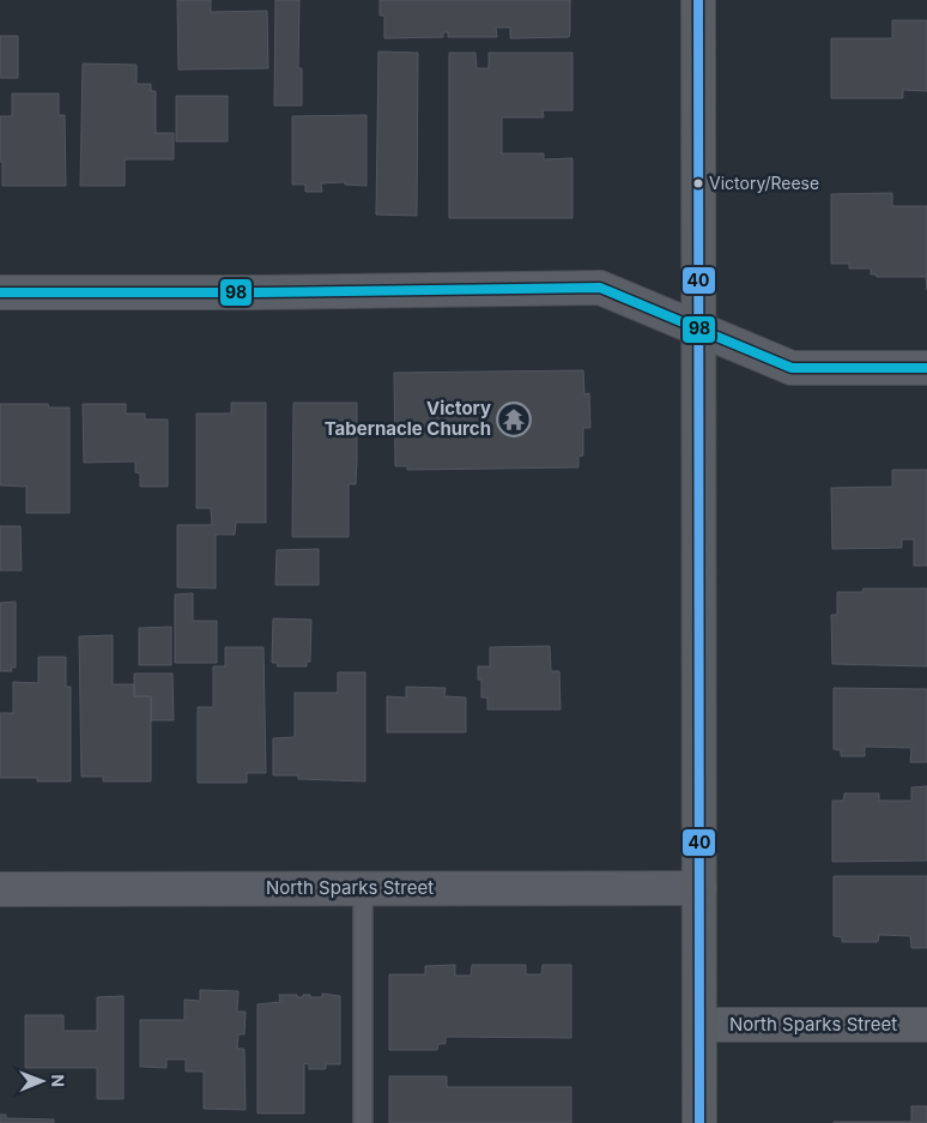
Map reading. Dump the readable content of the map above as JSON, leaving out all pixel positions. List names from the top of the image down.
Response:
{
  "streets": {
    "street": ["North Sparks Street"]
  },
  "places": {
    "other": ["Victory/Reese"],
    "temple": ["Victory Tabernacle Church"]
  },
  "lines": ["transit line 40", "transit line 98"],
  "north": "right"
}
